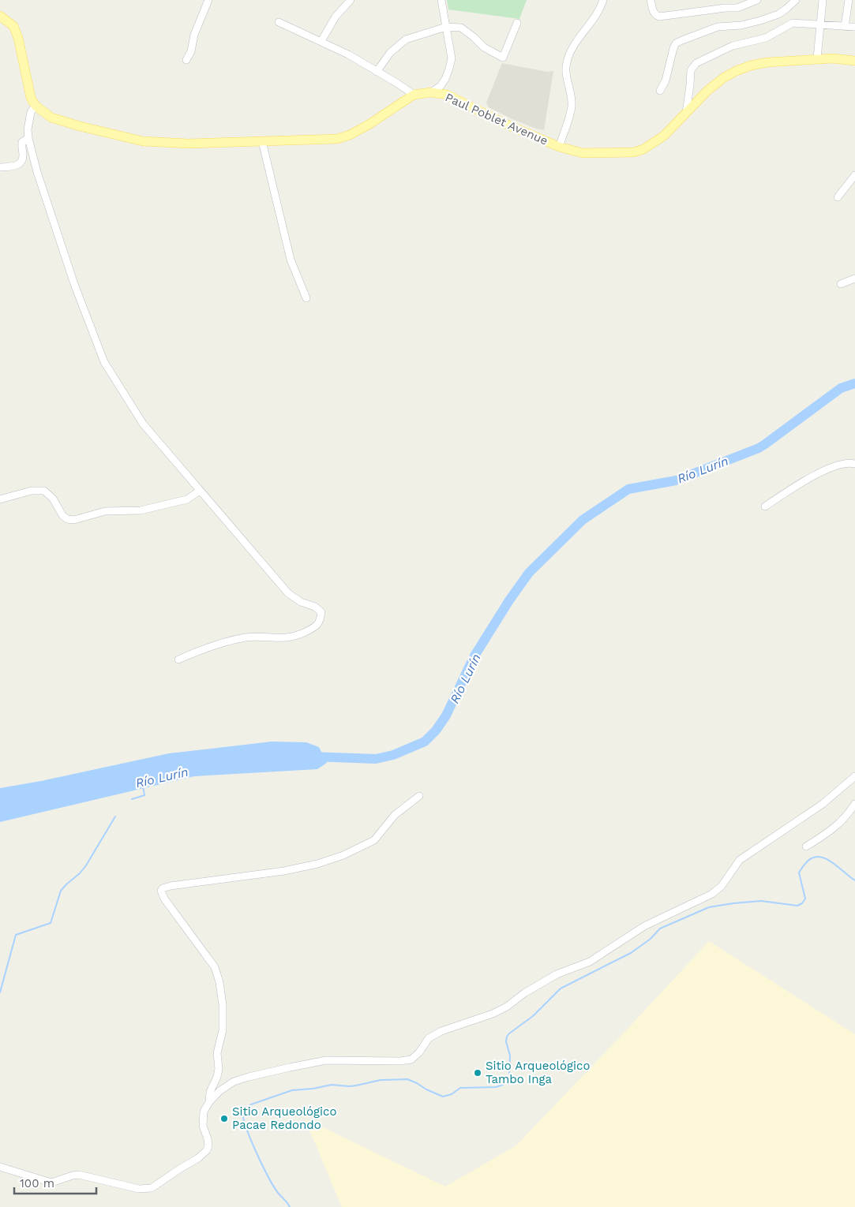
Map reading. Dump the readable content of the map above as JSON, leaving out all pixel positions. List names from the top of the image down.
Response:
{
  "streets": {
    "main road": ["Paul Poblet Avenue"]
  },
  "water": ["Río Lurín"],
  "places": ["Sitio Arqueológico Tambo Inga", "Sitio Arqueológico Pacae Redondo"],
  "scale_bar": "100 m"
}
